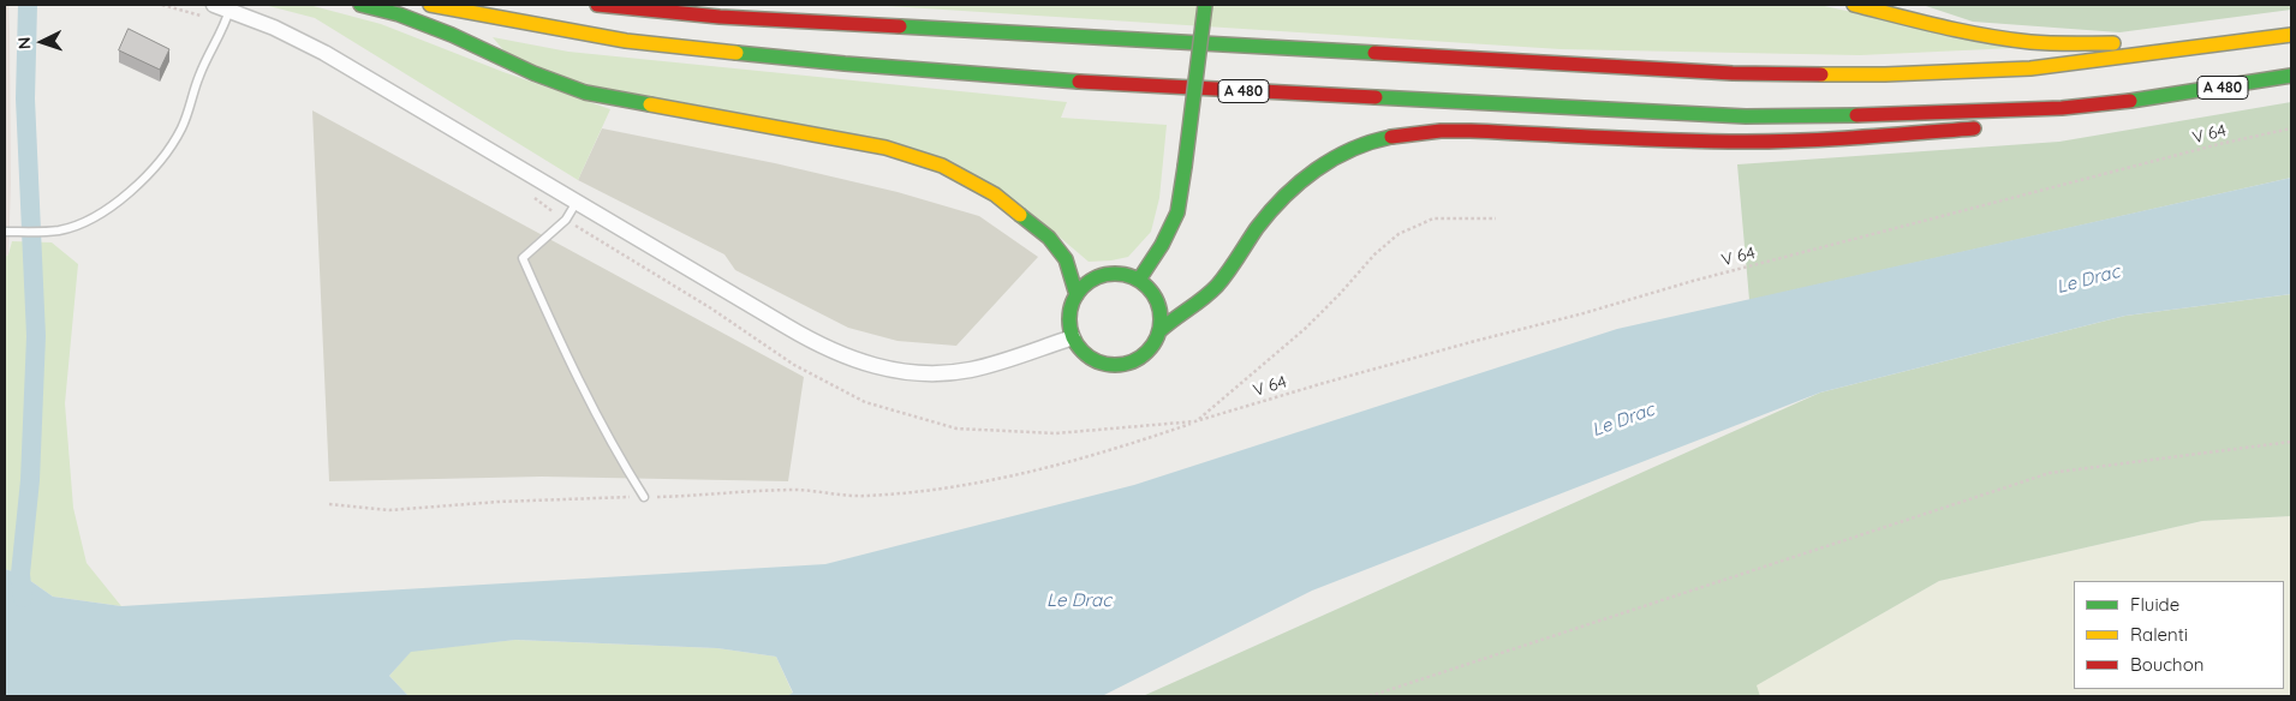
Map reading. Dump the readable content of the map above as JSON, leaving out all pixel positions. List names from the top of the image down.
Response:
{
  "streets": {
    "main road": ["A 480"],
    "path": ["V 64"]
  },
  "water": ["Le Drac"],
  "legend": ["Fluide", "Ralenti", "Bouchon"],
  "north": "left"
}
